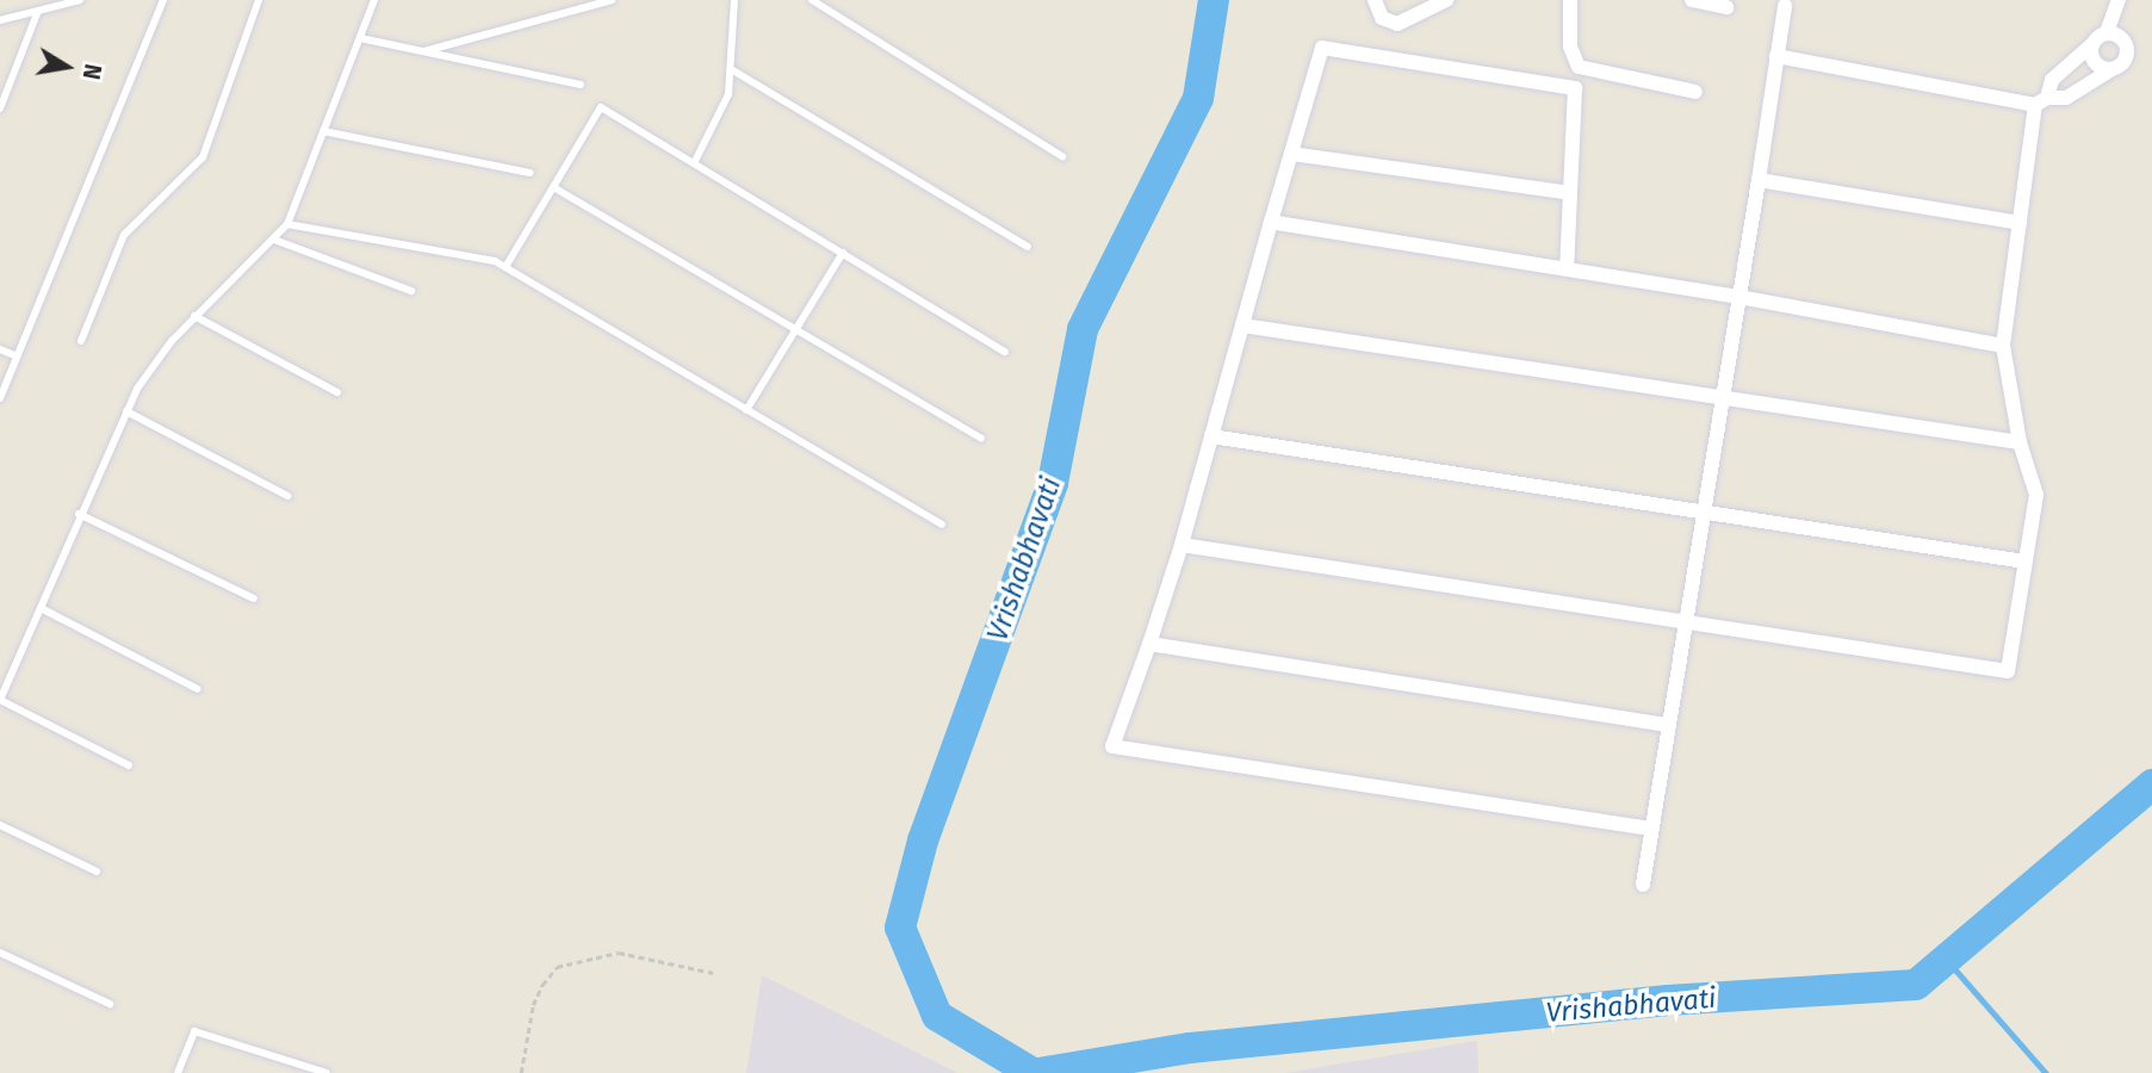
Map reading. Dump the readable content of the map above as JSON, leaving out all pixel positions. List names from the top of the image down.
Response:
{
  "water": ["Vrishabhavati"],
  "north": "right"
}
